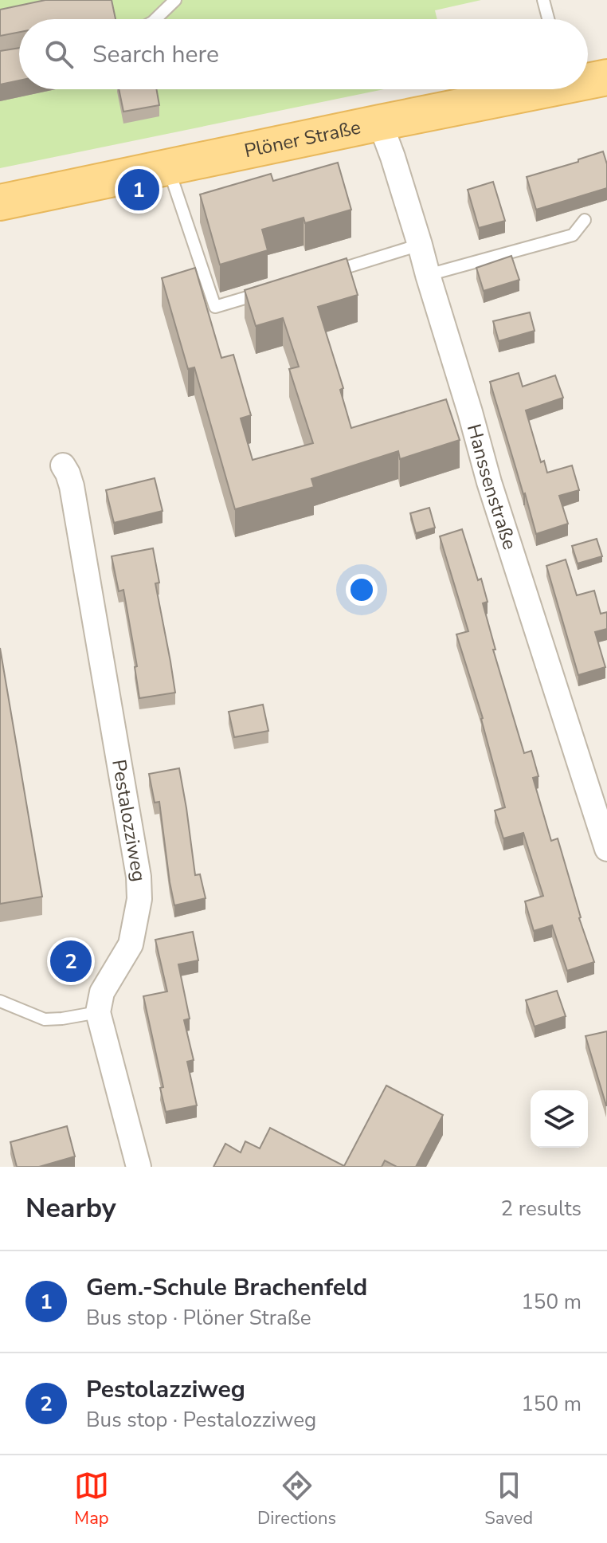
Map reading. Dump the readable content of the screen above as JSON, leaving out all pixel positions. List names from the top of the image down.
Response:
{
  "streets": {
    "main road": ["Plöner Straße"],
    "street": ["Hanssenstraße", "Pestalozziweg"]
  },
  "crossings": [
    ["Plöner Straße", "Hanssenstraße"]
  ],
  "page": {
    "search": "Search here",
    "pins": ["1", "2"],
    "heading": ["Nearby", "2 results"],
    "list": [
      {
        "mark": "1",
        "name": "Gem.-Schule Brachenfeld",
        "note": "Bus stop · Plöner Straße",
        "value": "150 m"
      },
      {
        "mark": "2",
        "name": "Pestolazziweg",
        "note": "Bus stop · Pestalozziweg",
        "value": "150 m"
      }
    ],
    "nav": ["Map", "Directions", "Saved"]
  }
}
